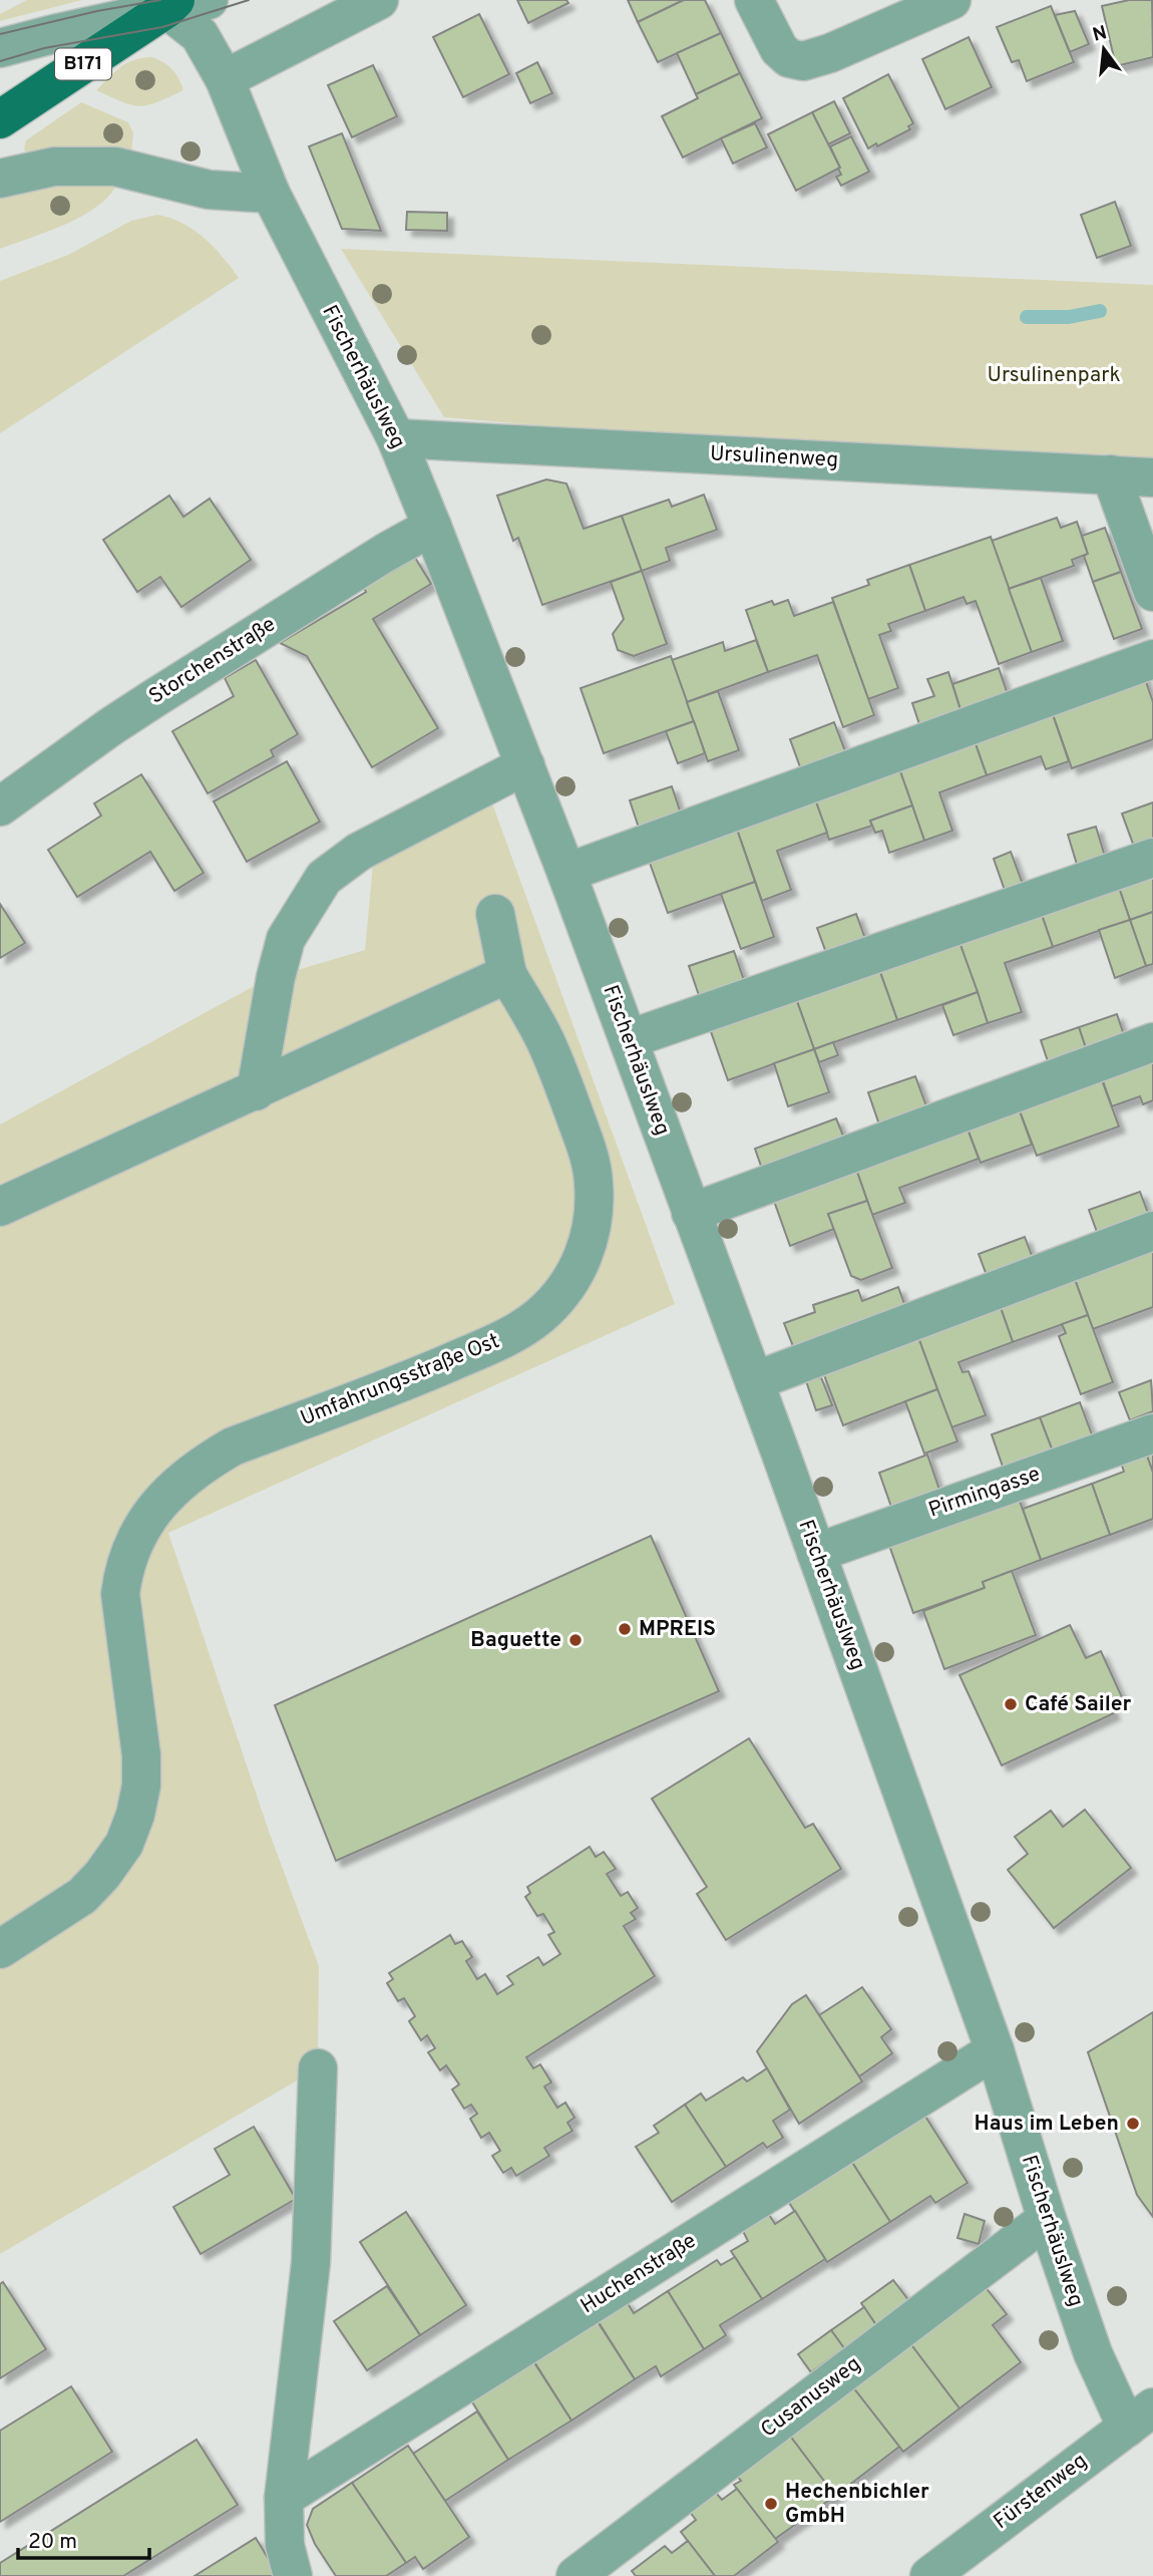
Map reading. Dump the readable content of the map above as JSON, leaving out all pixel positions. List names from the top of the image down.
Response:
{
  "streets": {
    "main road": ["B171"],
    "street": [
      "Fischerhäuslweg",
      "Ursulinenweg",
      "Storchenstraße",
      "Umfahrungsstraße Ost",
      "Pirmingasse",
      "Huchenstraße",
      "Cusanusweg",
      "Fürstenweg"
    ]
  },
  "crossings": [
    ["B171", "Fischerhäuslweg"],
    ["Fischerhäuslweg", "Ursulinenweg"],
    ["Fischerhäuslweg", "Storchenstraße"],
    ["Fischerhäuslweg", "Pirmingasse"],
    ["Fischerhäuslweg", "Huchenstraße"],
    ["Fischerhäuslweg", "Cusanusweg"],
    ["Fischerhäuslweg", "Fürstenweg"]
  ],
  "parks": ["Ursulinenpark"],
  "places": [
    "MPREIS",
    "Baguette",
    "Café Sailer",
    "Haus im Leben",
    "Hechenbichler GmbH"
  ],
  "scale_bar": "20 m",
  "north": "top"
}
